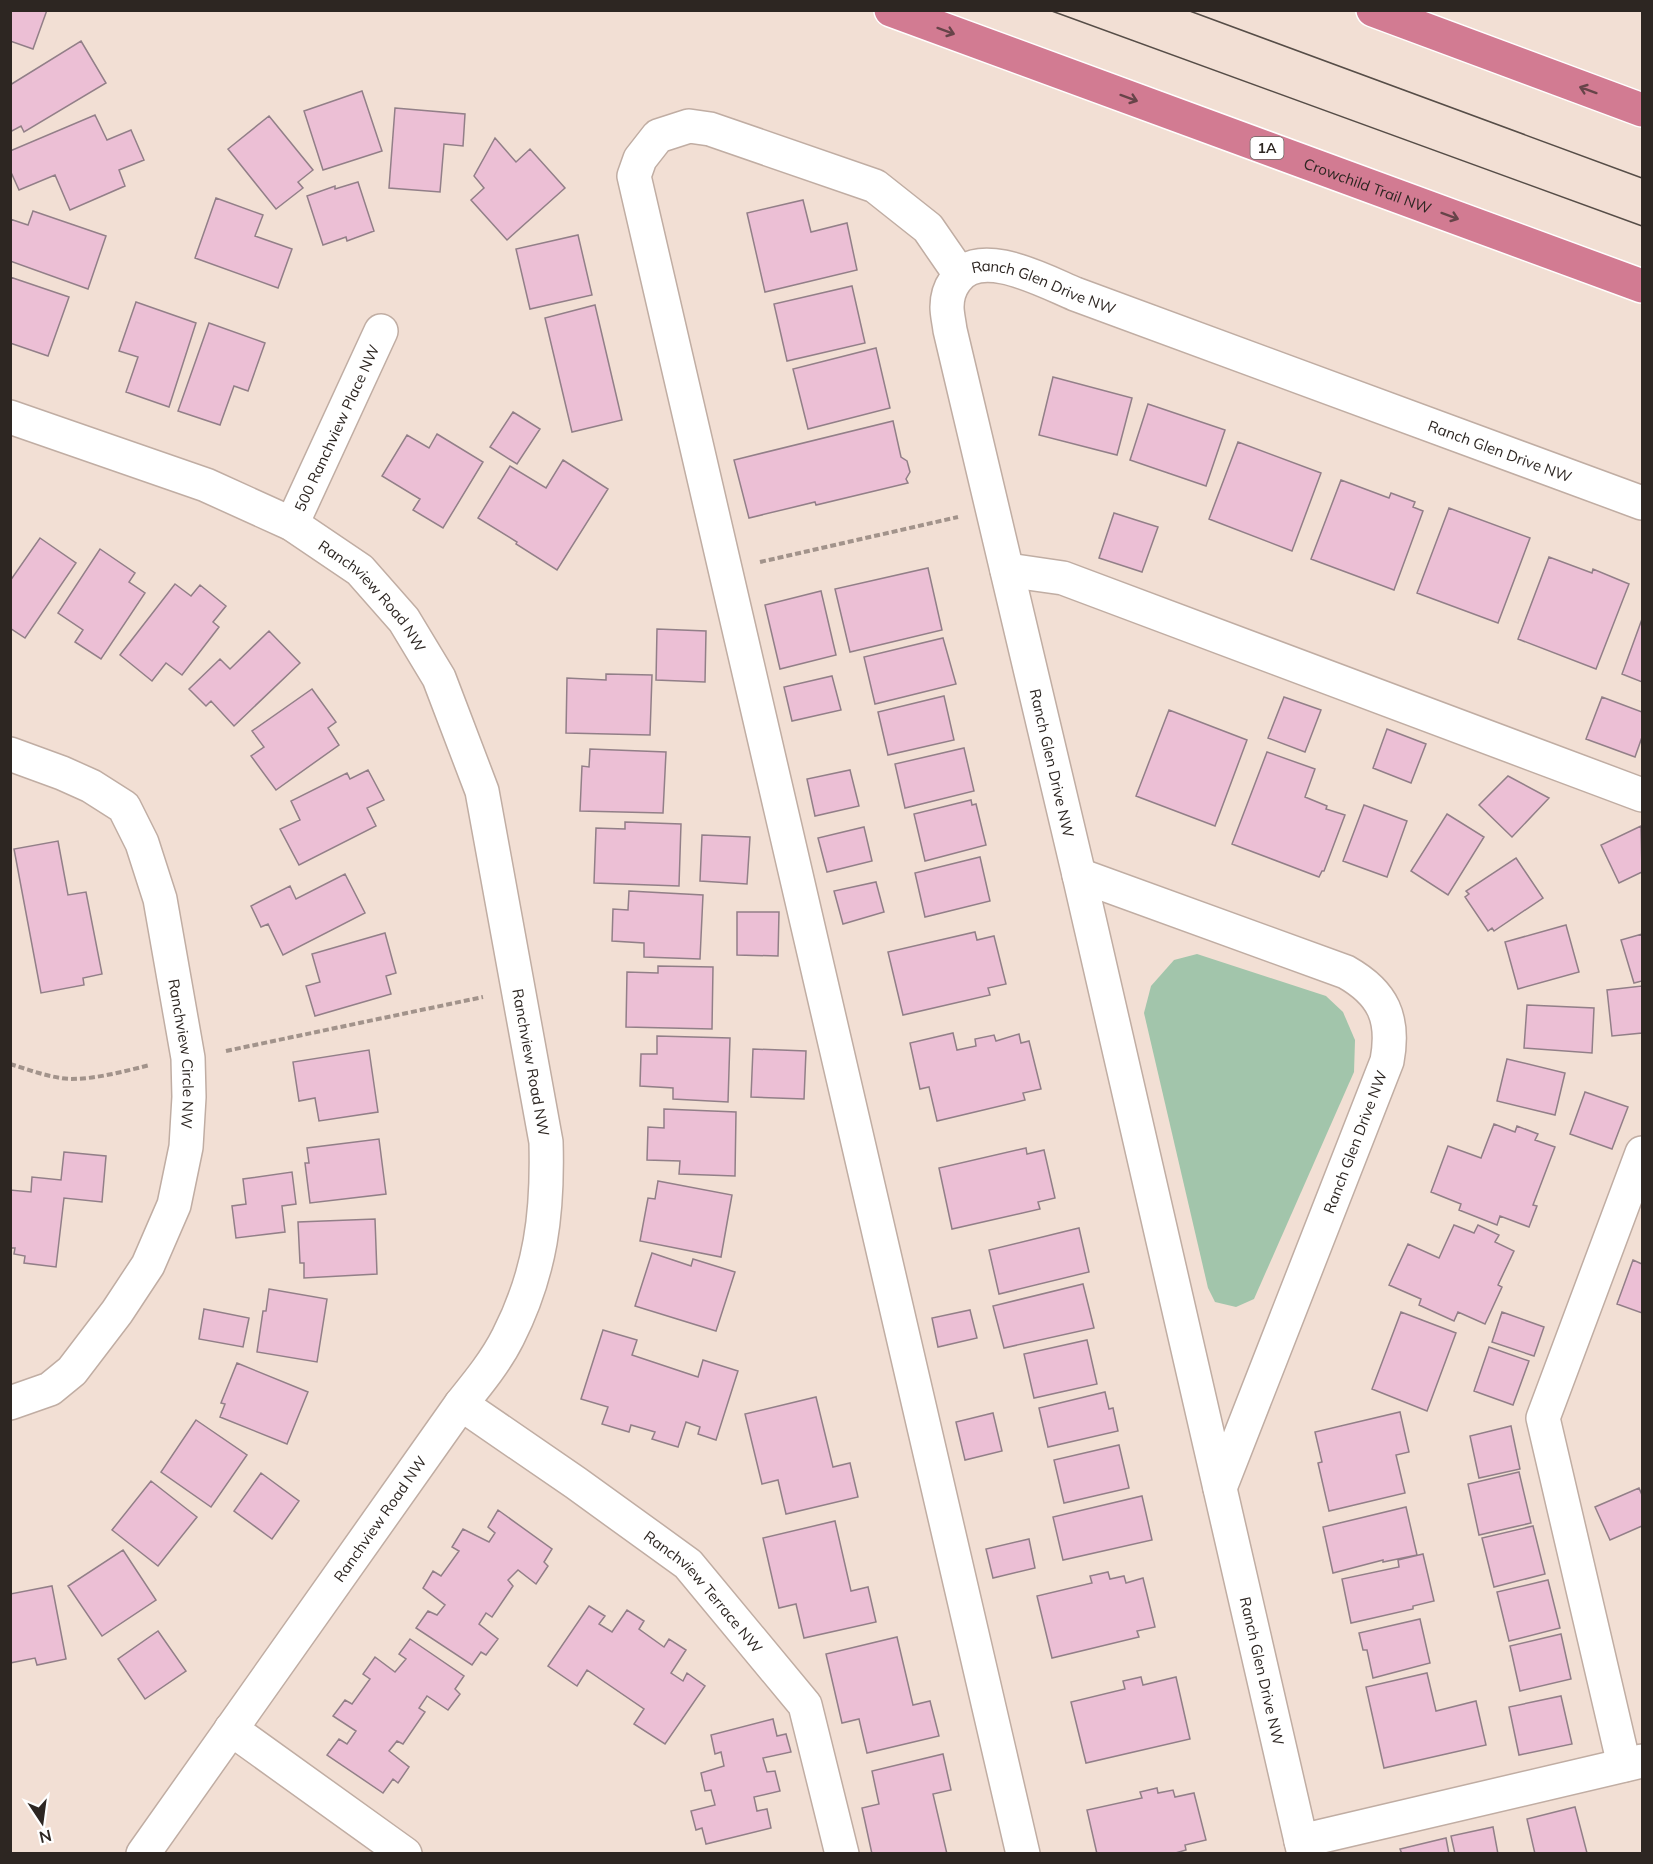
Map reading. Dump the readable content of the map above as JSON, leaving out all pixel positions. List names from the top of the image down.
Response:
{
  "streets": {
    "highway": ["1A", "Crowchild Trail NW"],
    "street": [
      "Ranch Glen Drive NW",
      "500 Ranchview Place NW",
      "Ranchview Road NW",
      "Ranchview Circle NW",
      "Ranchview Terrace NW"
    ]
  },
  "crossings": [
    ["500 Ranchview Place NW", "Ranchview Road NW"],
    ["Ranchview Road NW", "Ranchview Terrace NW"]
  ],
  "north": "bottom"
}
